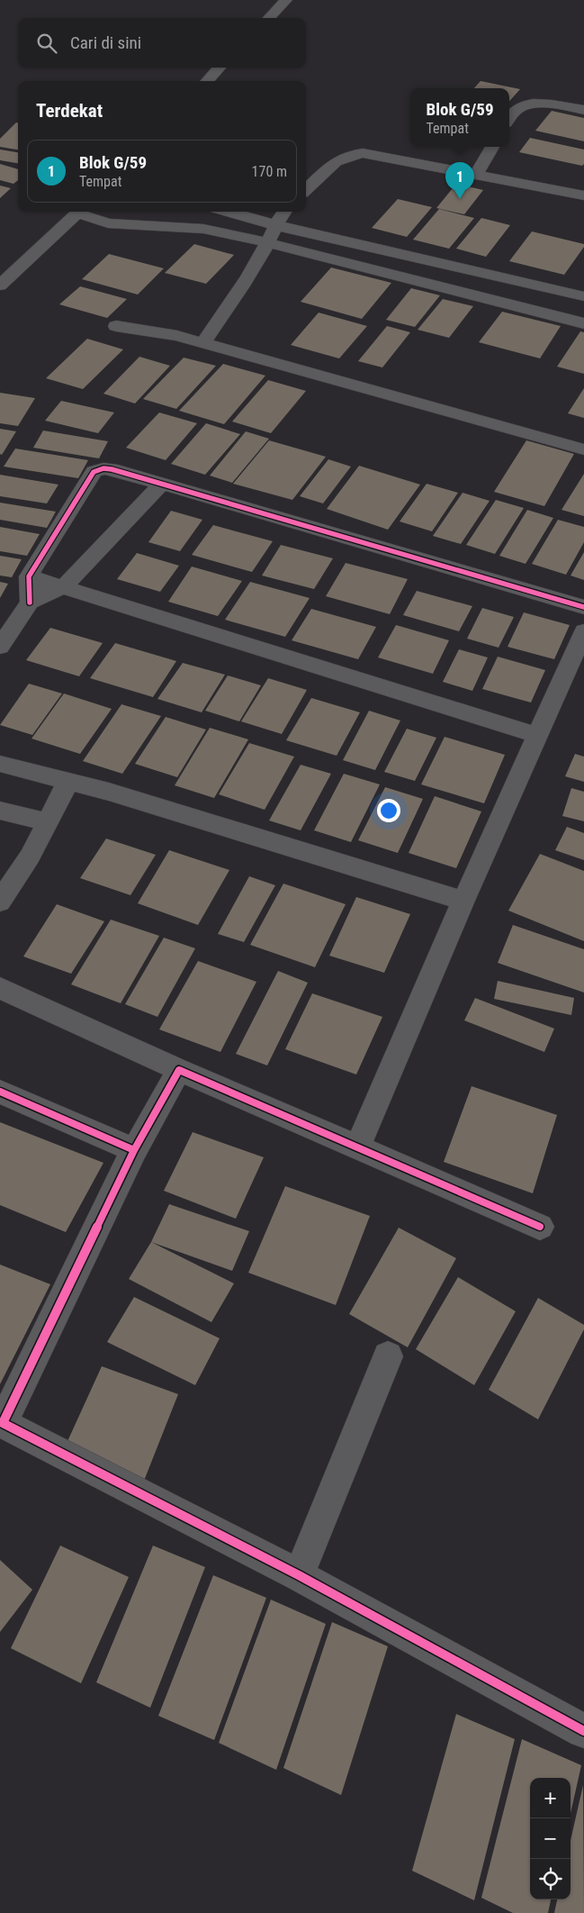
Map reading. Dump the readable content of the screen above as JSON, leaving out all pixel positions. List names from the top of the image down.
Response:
{
  "page": {
    "search": "Cari di sini",
    "heading": "Terdekat",
    "popup": ["Blok G/59", "Tempat"],
    "list": [
      {
        "mark": "1",
        "name": "Blok G/59",
        "note": "Tempat",
        "value": "170 m"
      }
    ],
    "pins": "1",
    "map_buttons": ["+", "−"]
  }
}
